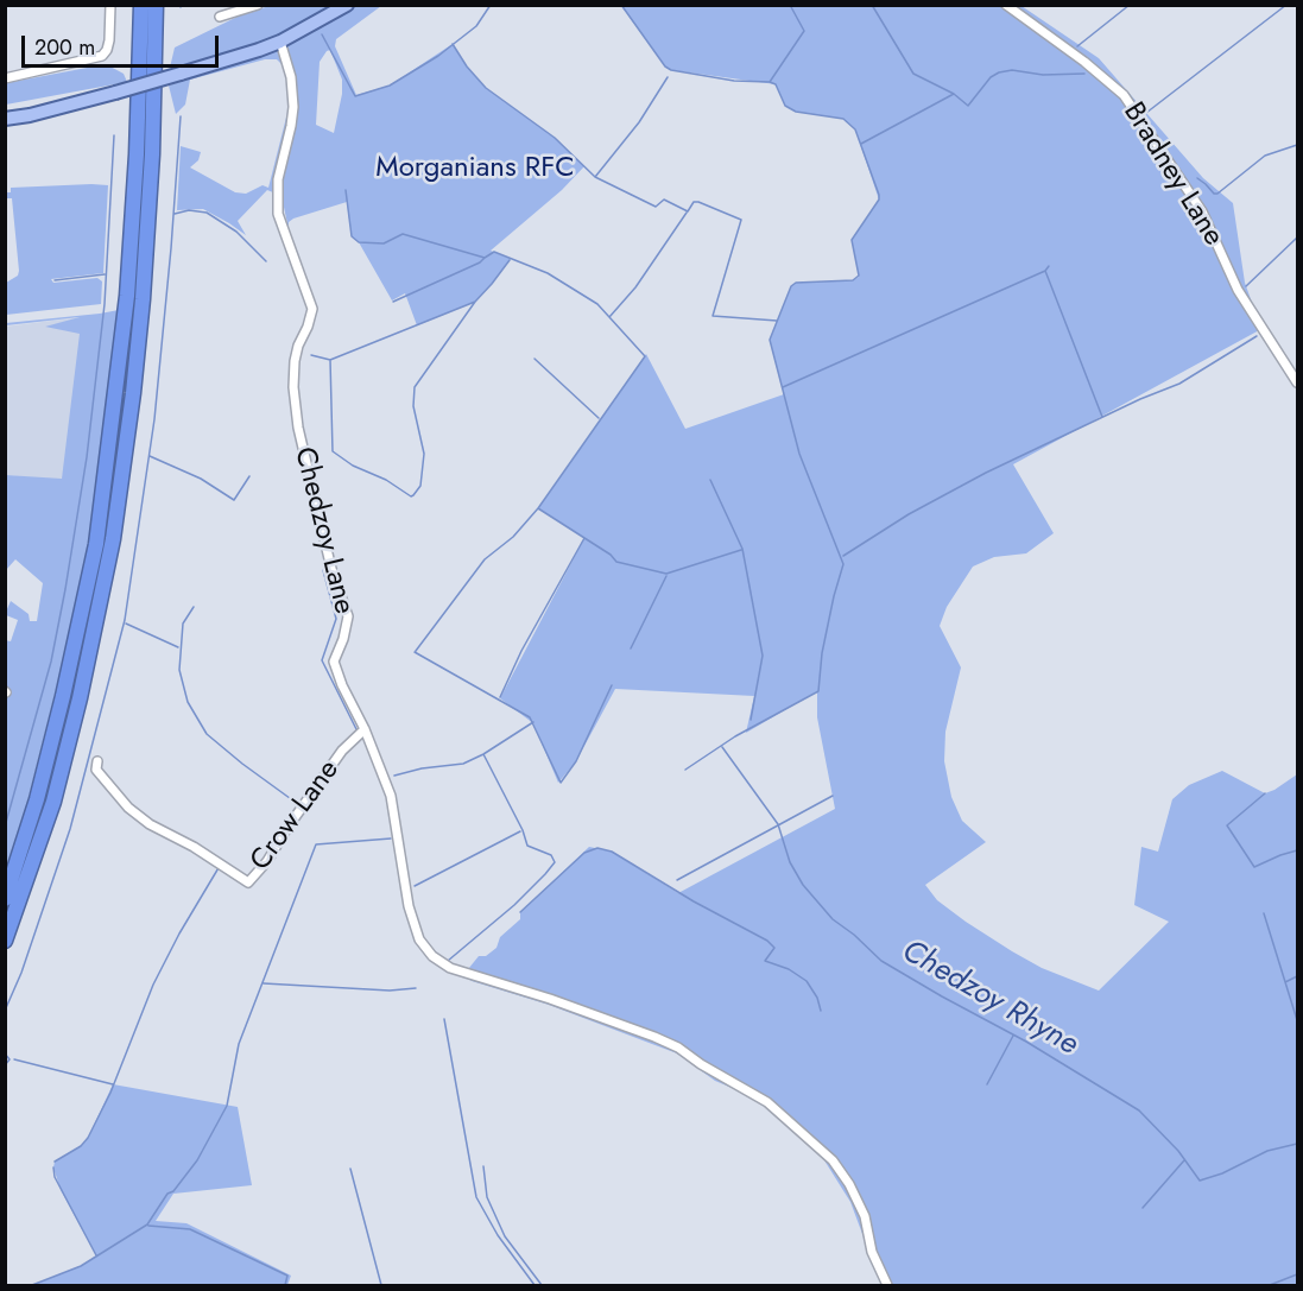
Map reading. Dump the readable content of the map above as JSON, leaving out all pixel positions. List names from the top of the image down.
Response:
{
  "streets": {
    "street": ["Bradney Lane", "Chedzoy Lane", "Crow Lane"]
  },
  "crossings": [
    ["Chedzoy Lane", "Crow Lane"]
  ],
  "water": ["Chedzoy Rhyne"],
  "parks": ["Morganians RFC"],
  "scale_bar": "200 m"
}
